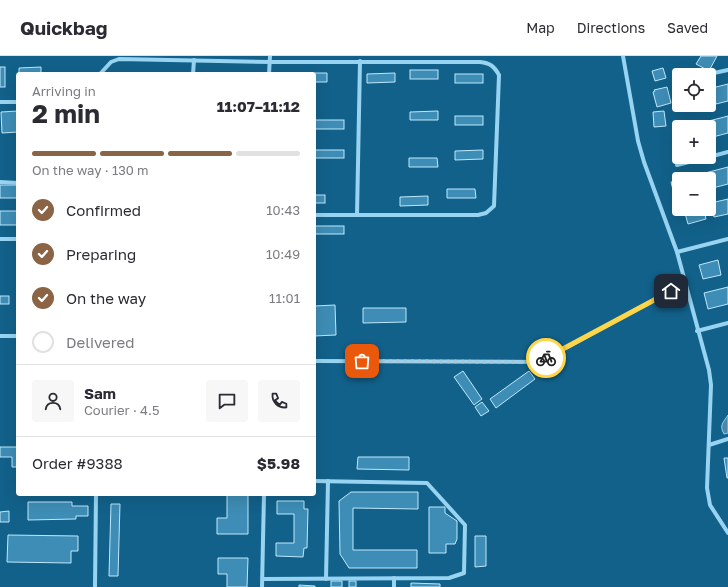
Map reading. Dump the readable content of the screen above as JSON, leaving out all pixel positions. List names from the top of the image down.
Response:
{
  "page": {
    "header": "Quickbag",
    "nav": ["Map", "Directions", "Saved"],
    "map_buttons": ["+", "−"],
    "heading": ["2 min", "Arriving in", "11:07–11:12"],
    "panel": [
      "Sam",
      "Courier · 4.5",
      "Order #9388",
      "$5.98"
    ],
    "bar": "On the way · 130 m",
    "list": [
      ["Confirmed", "10:43"],
      ["Preparing", "10:49"],
      ["On the way", "11:01"],
      "Delivered"
    ]
  }
}
